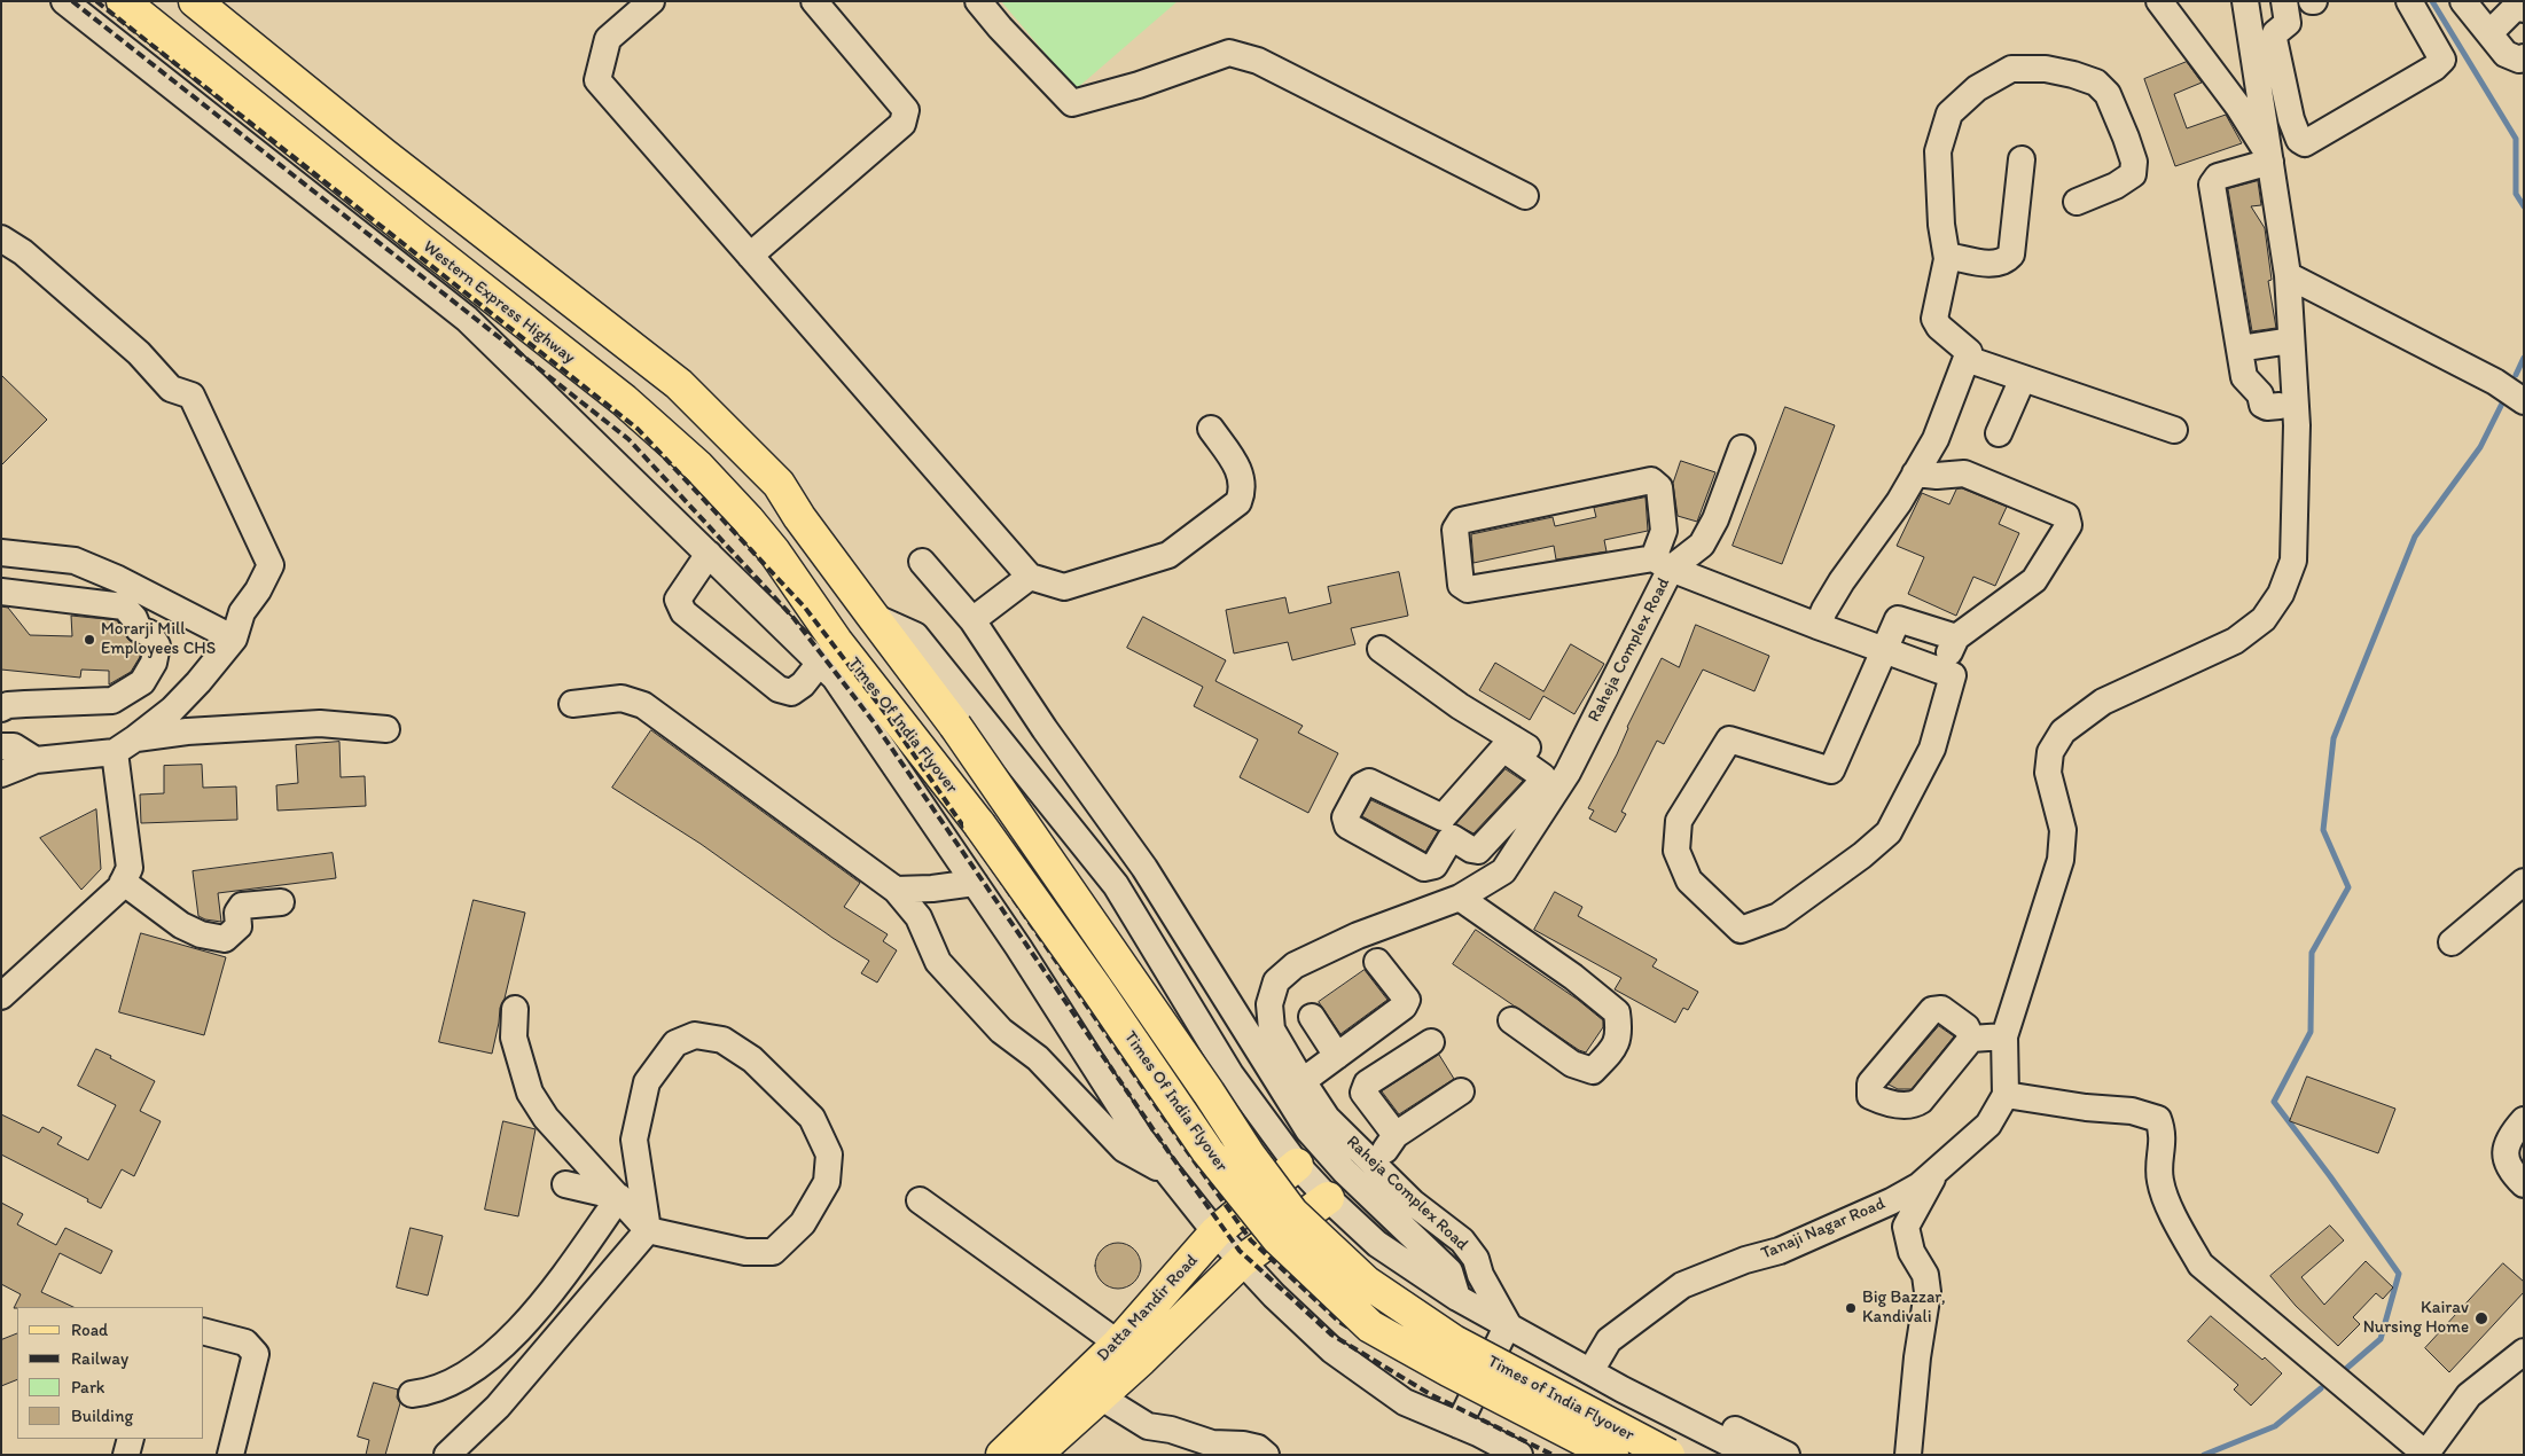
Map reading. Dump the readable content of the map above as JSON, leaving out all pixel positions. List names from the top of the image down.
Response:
{
  "streets": {
    "main road": [
      "Western Express Highway",
      "Times Of India Flyover",
      "Datta Mandir Road",
      "Times of India Flyover"
    ],
    "street": ["Raheja Complex Road", "Tanaji Nagar Road"]
  },
  "crossings": [
    ["Western Express Highway", "Times Of India Flyover"],
    ["Times Of India Flyover", "Times of India Flyover"]
  ],
  "places": ["Morarji Mill Employees CHS", "Big Bazzar, Kandivali", "Kairav Nursing Home"],
  "legend": [
    "Road",
    "Railway",
    "Park",
    "Building"
  ]
}
